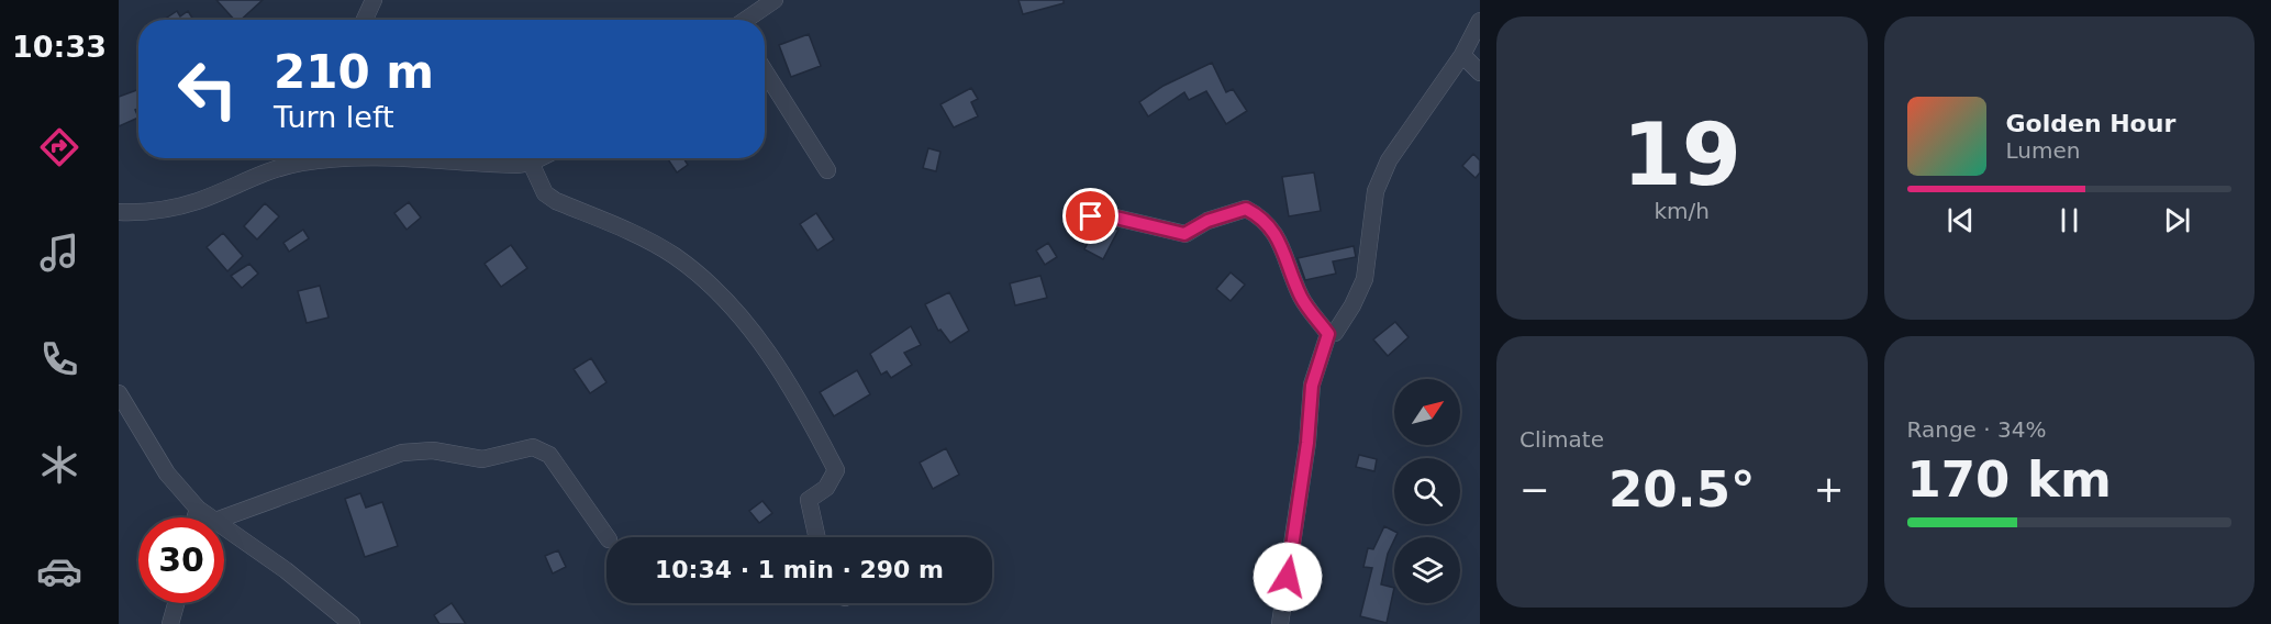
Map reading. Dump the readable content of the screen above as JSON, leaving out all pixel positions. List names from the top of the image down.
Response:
{
  "north": "top right",
  "page": {
    "tabs": "10:33",
    "tile": [
      ["19", "km/h"],
      "Climate",
      ["Range · 34%", "170 km"]
    ],
    "turn": ["210 m", "Turn left"],
    "song": ["Golden Hour", "Lumen"],
    "heat": ["−", "20.5°", "+"],
    "limit": "30",
    "trip": "10:34 · 1 min · 290 m"
  }
}
